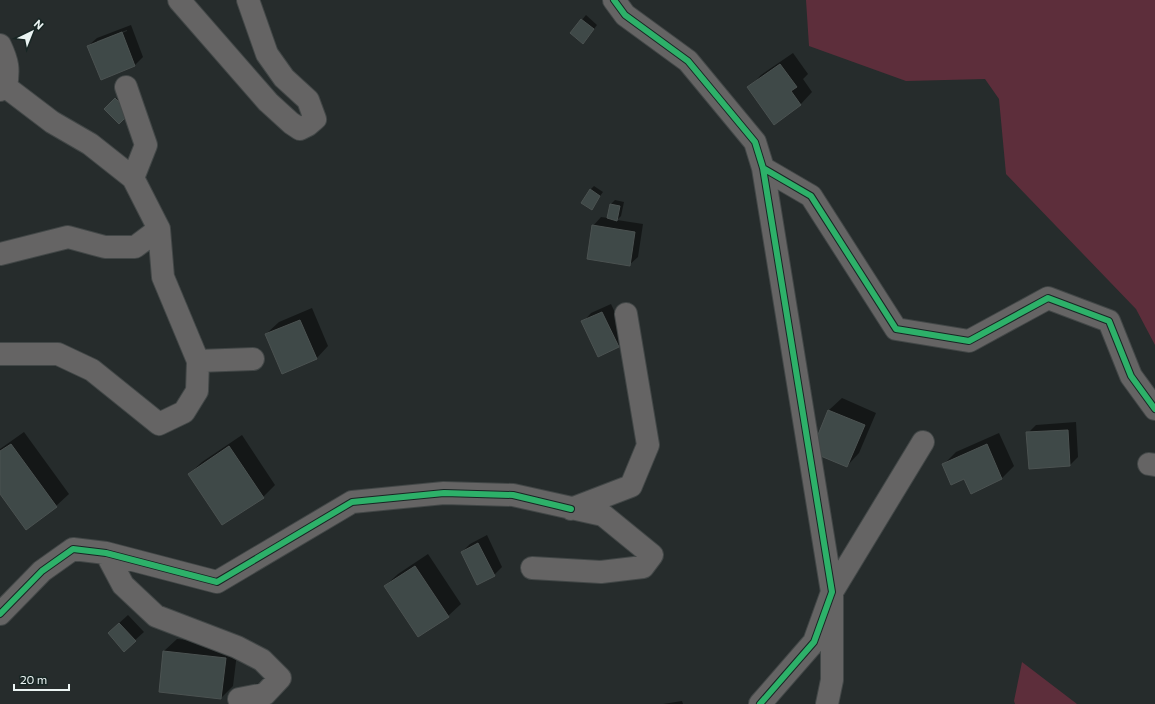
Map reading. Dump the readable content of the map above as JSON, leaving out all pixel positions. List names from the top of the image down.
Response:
{
  "scale_bar": "20 m",
  "north": "top right"
}
